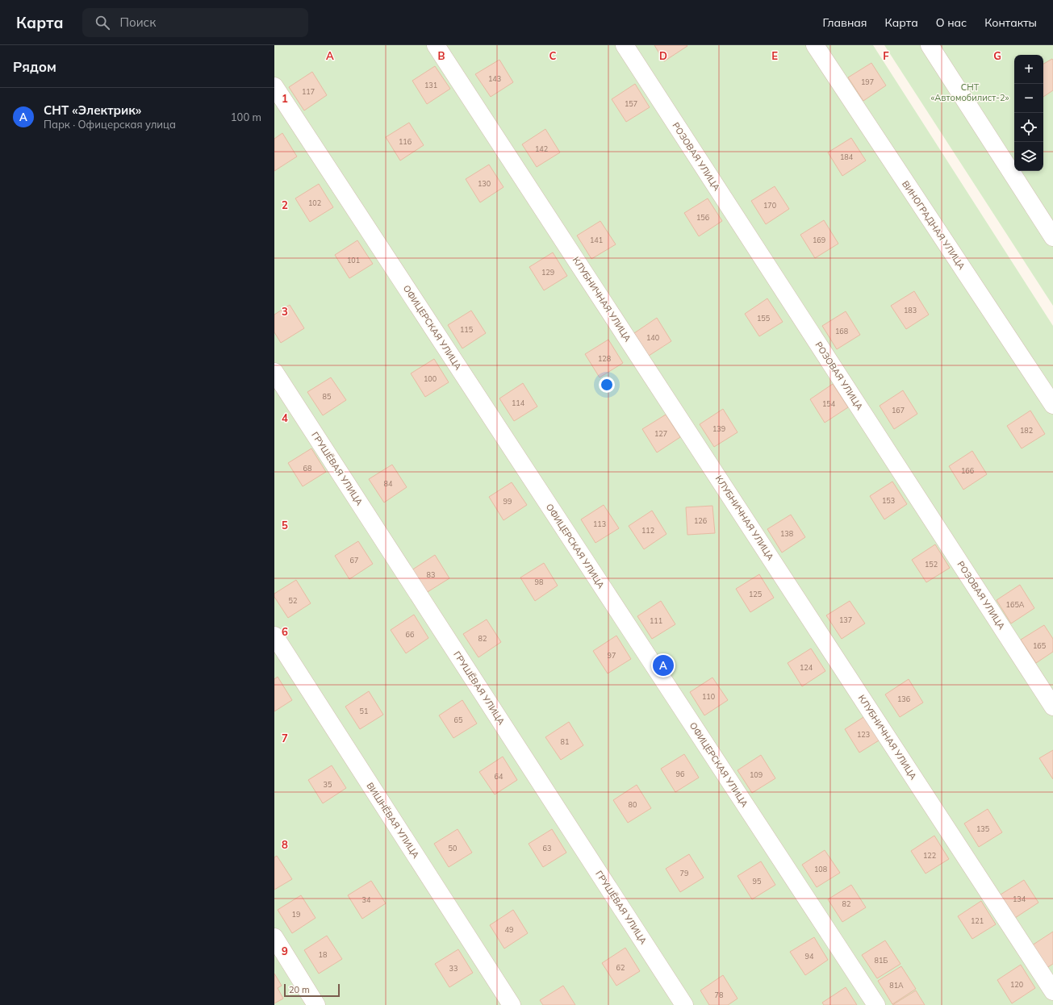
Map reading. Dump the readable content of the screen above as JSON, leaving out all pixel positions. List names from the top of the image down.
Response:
{
  "streets": {
    "street": [
      "РОЗОВАЯ УЛИЦА",
      "ВИНОГРАДНАЯ УЛИЦА",
      "КЛУБНИЧНАЯ УЛИЦА",
      "ОФИЦЕРСКАЯ УЛИЦА",
      "ГРУШЁВАЯ УЛИЦА",
      "ВИШНЁВАЯ УЛИЦА"
    ]
  },
  "parks": ["СНТ «Автомобилист-2»"],
  "house_numbers": [
    "143",
    "197",
    "131",
    "117",
    "157",
    "116",
    "142",
    "184",
    "130",
    "102",
    "170",
    "156",
    "141",
    "169",
    "101",
    "129",
    "183",
    "155",
    "115",
    "168",
    "140",
    "128",
    "100",
    "85",
    "114",
    "154",
    "167",
    "139",
    "182",
    "127",
    "68",
    "166",
    "84",
    "153",
    "99",
    "126",
    "113",
    "112",
    "138",
    "67",
    "152",
    "83",
    "98",
    "125",
    "52",
    "165А",
    "137",
    "111",
    "66",
    "82",
    "165",
    "97",
    "124",
    "110",
    "136",
    "51",
    "65",
    "123",
    "81",
    "96",
    "109",
    "64",
    "35",
    "80",
    "135",
    "50",
    "63",
    "122",
    "108",
    "79",
    "95",
    "134",
    "34",
    "82",
    "19",
    "121",
    "49",
    "18",
    "94",
    "81Б",
    "62",
    "33",
    "120",
    "81А",
    "78"
  ],
  "scale_bar": "20 m",
  "page": {
    "header": "Карта",
    "search": "Поиск",
    "nav": [
      "Главная",
      "Карта",
      "О нас",
      "Контакты"
    ],
    "heading": "Рядом",
    "map_buttons": ["+", "−"],
    "list": [
      {
        "mark": "A",
        "name": "СНТ «Электрик»",
        "note": "Парк · Офицерская улица",
        "value": "100 m"
      }
    ],
    "pins": "A",
    "scale": "20 m"
  },
  "grid": {
    "columns": [
      "A",
      "B",
      "C",
      "D",
      "E",
      "F",
      "G"
    ],
    "rows": [
      "1",
      "2",
      "3",
      "4",
      "5",
      "6",
      "7",
      "8",
      "9"
    ]
  }
}
